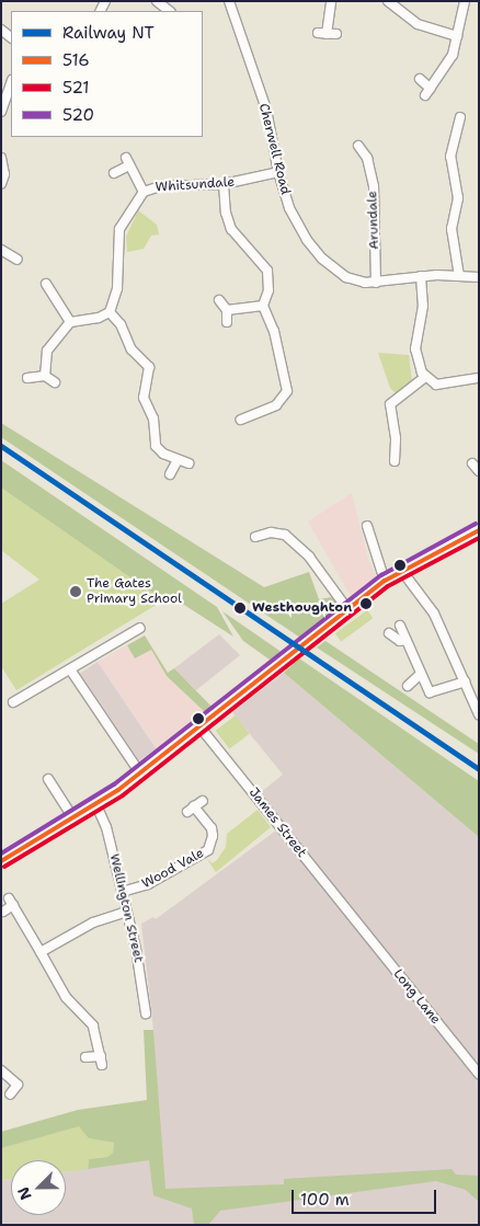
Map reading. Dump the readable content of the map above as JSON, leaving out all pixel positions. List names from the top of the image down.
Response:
{
  "streets": {
    "street": [
      "Cherwell Road",
      "Whitsundale",
      "Arundale",
      "James Street",
      "Wood Vale",
      "Wellington Street",
      "Long Lane"
    ]
  },
  "crossings": [
    ["Cherwell Road", "Whitsundale"],
    ["Cherwell Road", "Arundale"],
    ["James Street", "Long Lane"],
    ["Wood Vale", "Wellington Street"]
  ],
  "places": ["The Gates Primary School", "Westhoughton"],
  "lines": [
    "rail line NT",
    "transit line 520",
    "transit line 516",
    "transit line 521"
  ],
  "legend": [
    "Railway NT",
    "516",
    "521",
    "520"
  ],
  "scale_bar": "100 m",
  "north": "bottom left"
}
